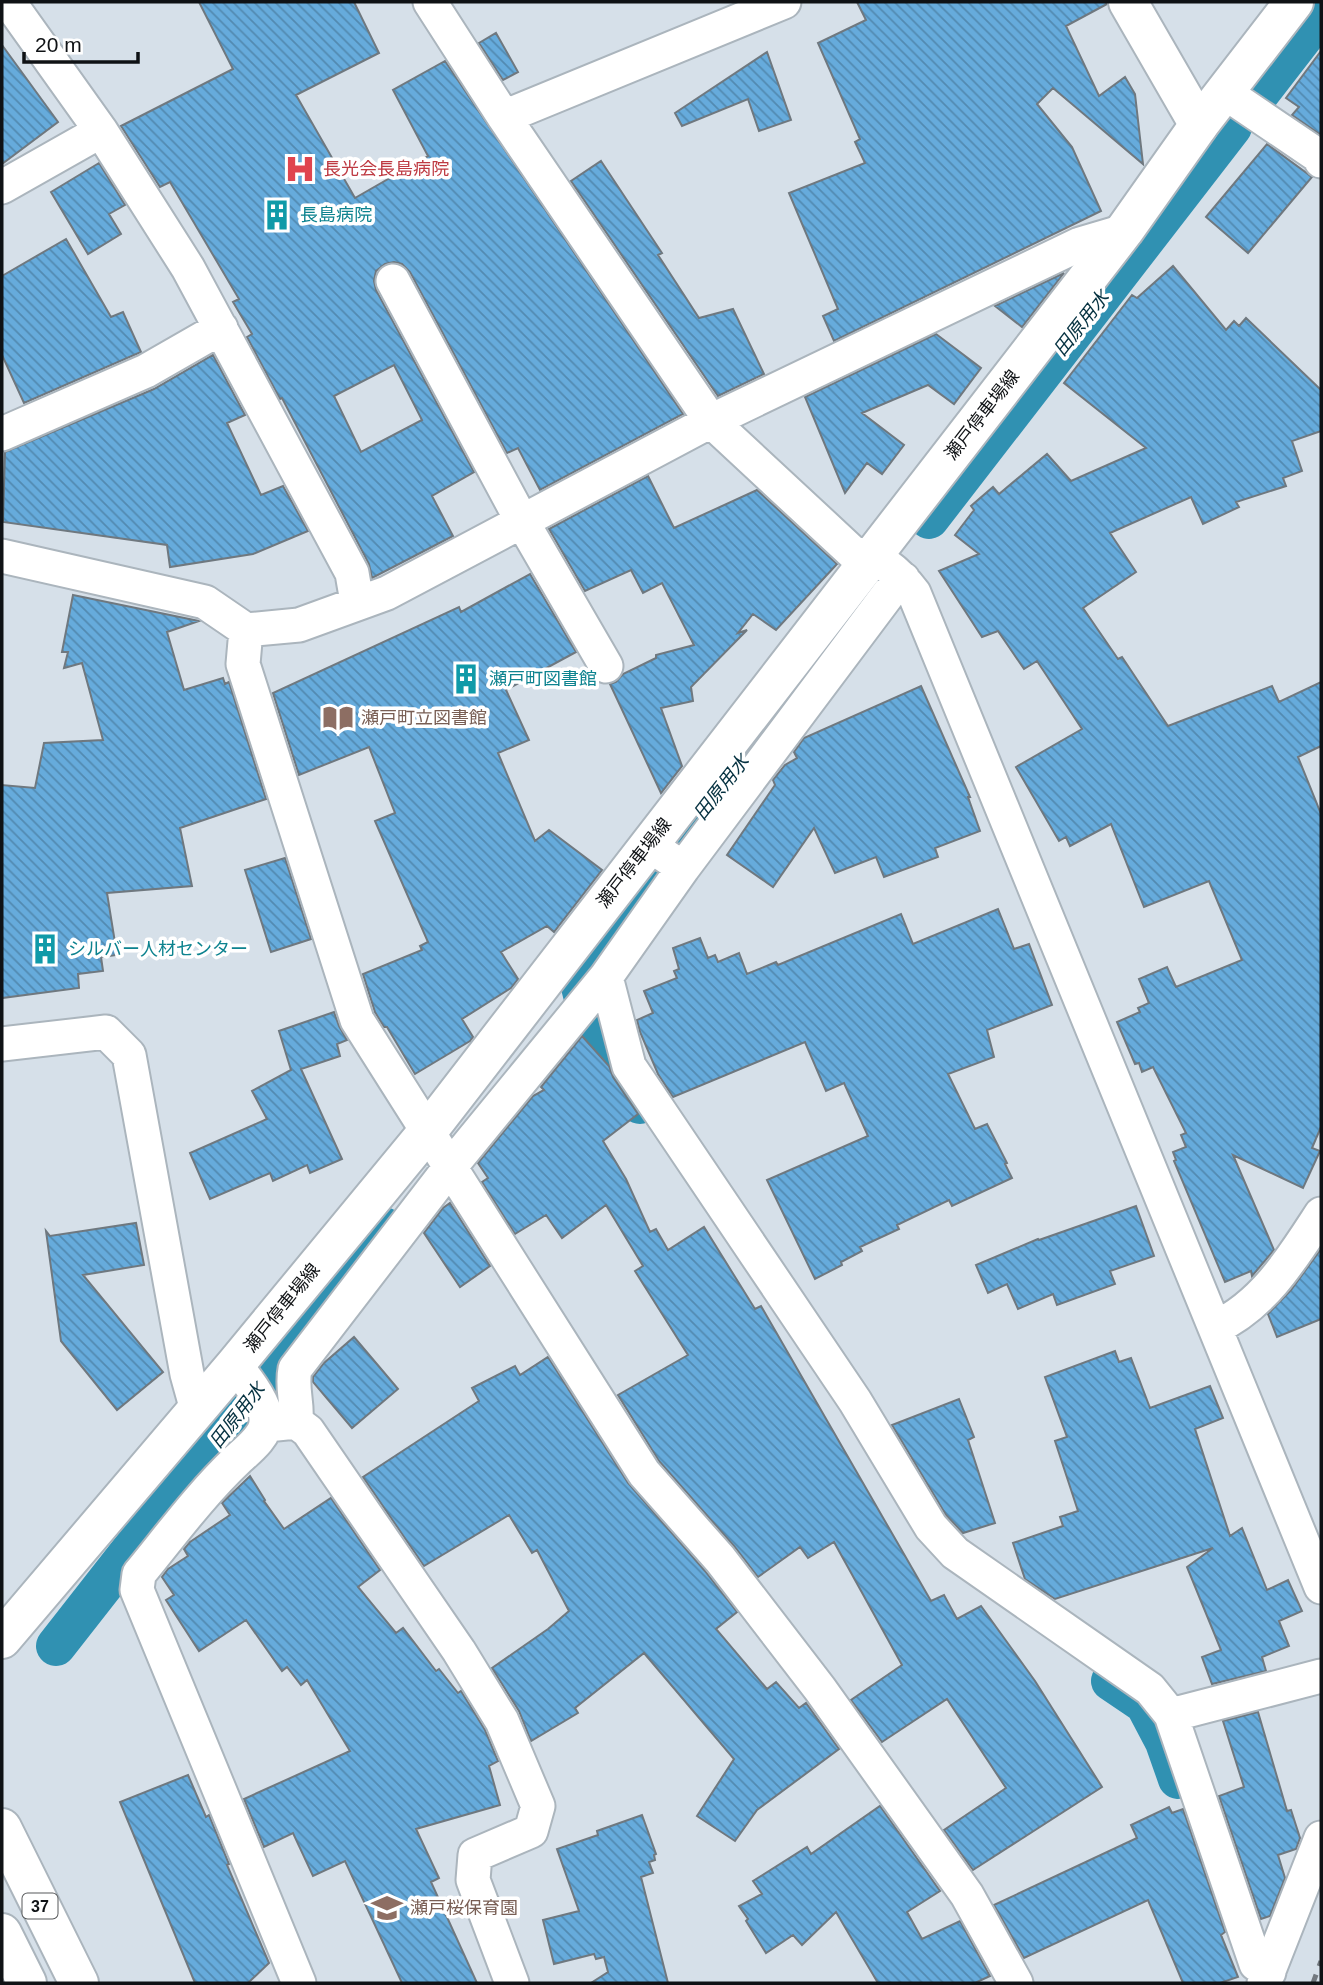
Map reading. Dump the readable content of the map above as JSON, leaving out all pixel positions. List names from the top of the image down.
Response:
{
  "streets": {
    "main road": ["瀬戸停車場線", "37"]
  },
  "water": ["田原用水"],
  "places": {
    "hospital": ["長光会長島病院"],
    "building": ["長島病院", "瀬戸町図書館", "シルバー人材センター"],
    "library": ["瀬戸町立図書館"],
    "school or university": ["瀬戸桜保育園"]
  },
  "scale_bar": "20 m"
}
